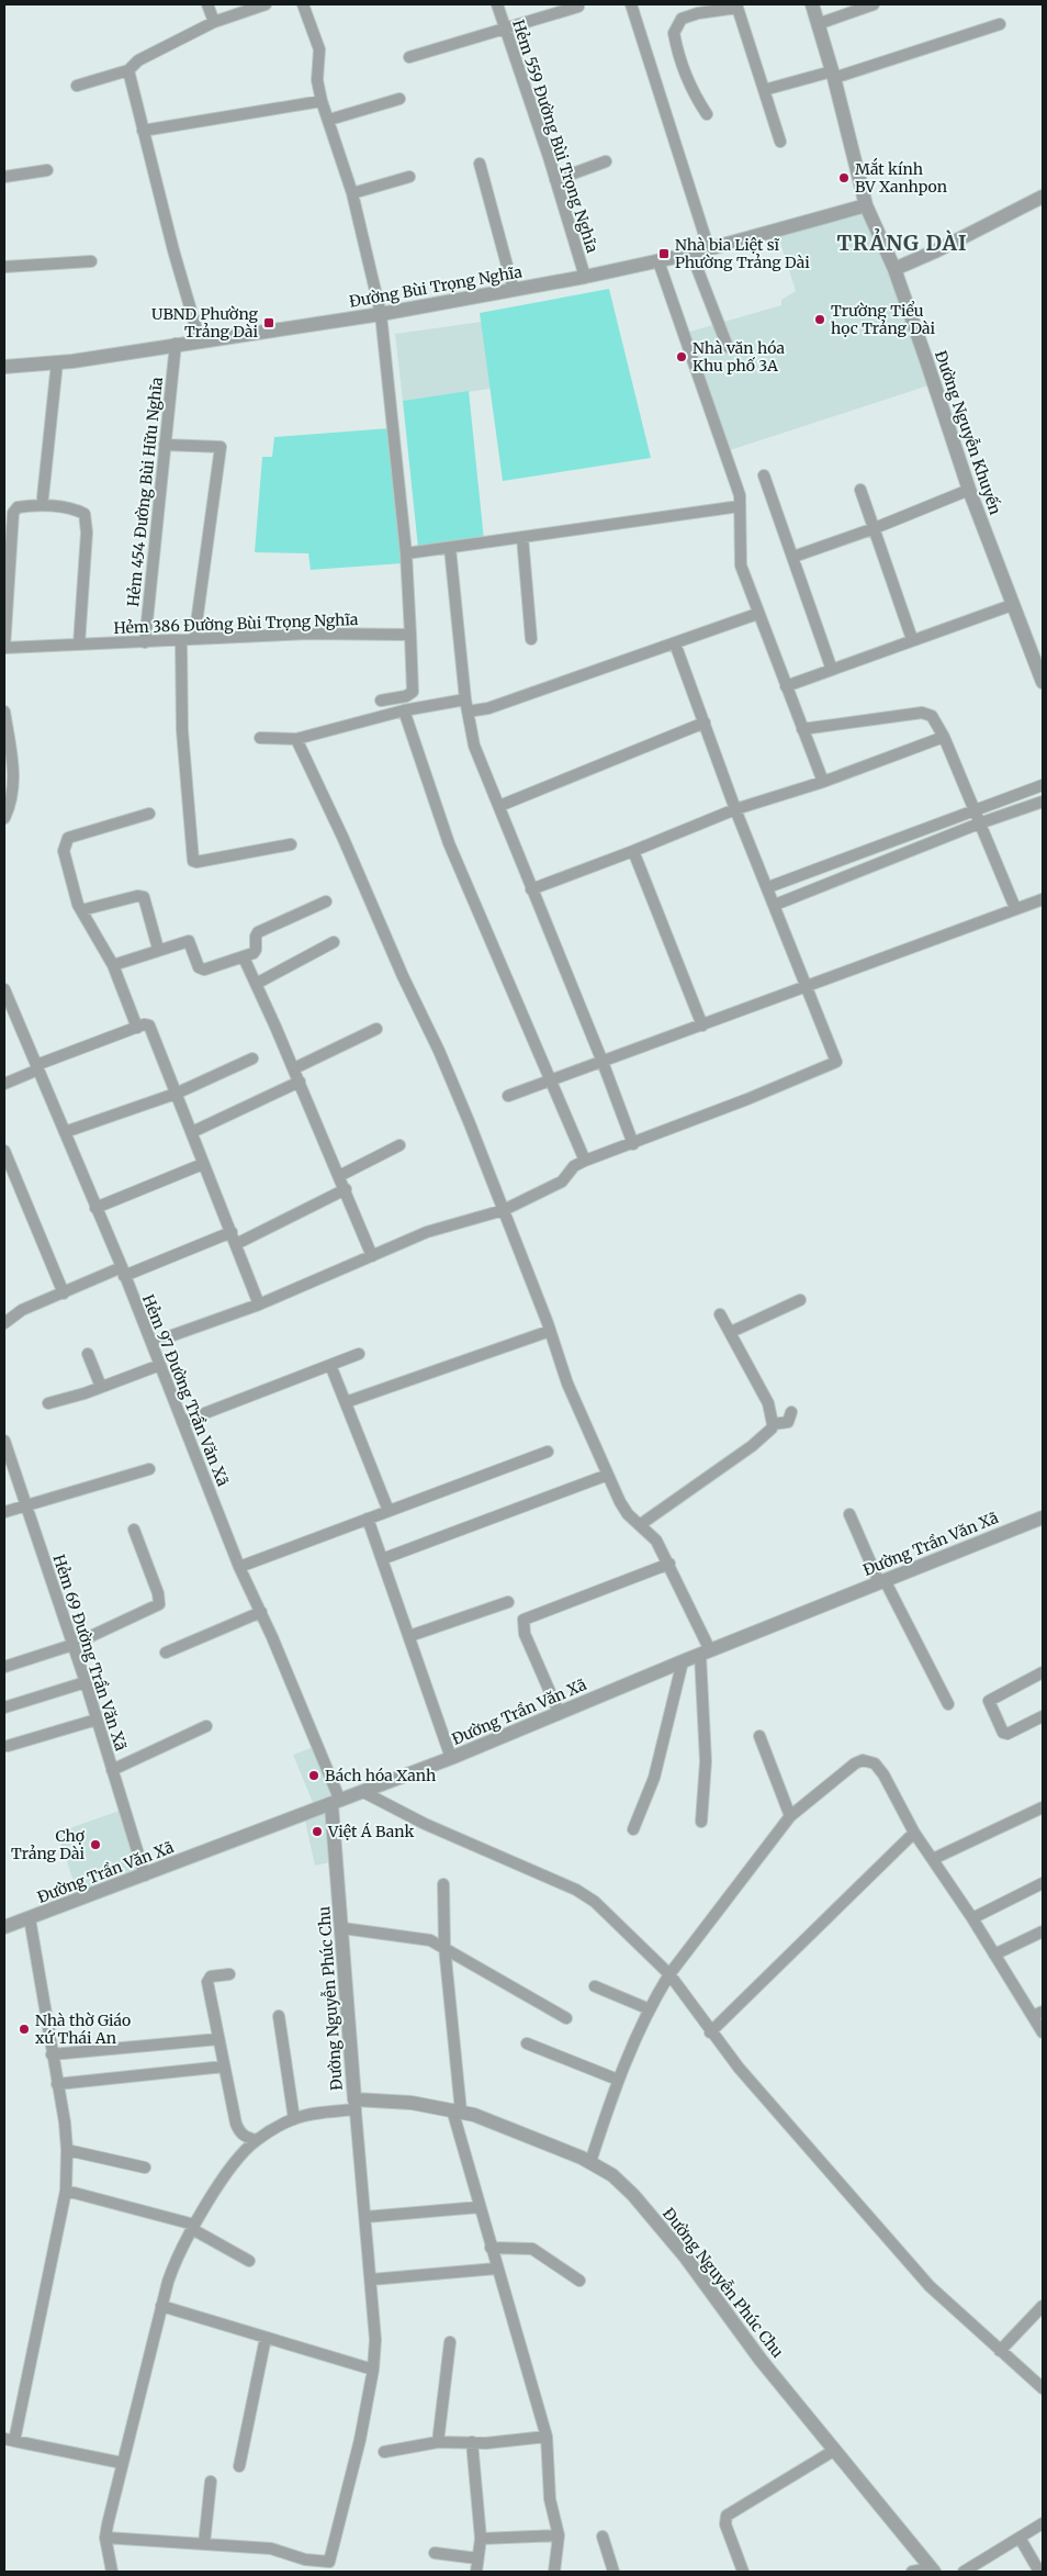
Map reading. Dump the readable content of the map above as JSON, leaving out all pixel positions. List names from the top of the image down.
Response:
{
  "streets": {
    "street": [
      "Hẻm 559 Đường Bùi Trọng Nghĩa",
      "Đường Bùi Trọng Nghĩa",
      "Đường Nguyễn Khuyến",
      "Hẻm 454 Đường Bùi Hữu Nghĩa",
      "Hẻm 386 Đường Bùi Trọng Nghĩa",
      "Hẻm 97 Đường Trần Văn Xã",
      "Đường Trần Văn Xã",
      "Hẻm 69 Đường Trần Văn Xã",
      "Đường Nguyễn Phúc Chu"
    ]
  },
  "crossings": [
    ["Hẻm 559 Đường Bùi Trọng Nghĩa", "Đường Bùi Trọng Nghĩa"],
    ["Đường Bùi Trọng Nghĩa", "Đường Nguyễn Khuyến"],
    ["Đường Bùi Trọng Nghĩa", "Hẻm 454 Đường Bùi Hữu Nghĩa"],
    ["Hẻm 454 Đường Bùi Hữu Nghĩa", "Hẻm 386 Đường Bùi Trọng Nghĩa"],
    ["Hẻm 97 Đường Trần Văn Xã", "Đường Trần Văn Xã"],
    ["Hẻm 97 Đường Trần Văn Xã", "Đường Nguyễn Phúc Chu"],
    ["Đường Trần Văn Xã", "Hẻm 69 Đường Trần Văn Xã"],
    ["Đường Trần Văn Xã", "Đường Nguyễn Phúc Chu"]
  ],
  "districts": ["TRẢNG DÀI"],
  "places": {
    "other": [
      "Mắt kính BV Xanhpon",
      "Trường Tiểu học Trảng Dài",
      "Nhà văn hóa Khu phố 3A",
      "Bách hóa Xanh",
      "Việt Á Bank",
      "Chợ Trảng Dài",
      "Nhà thờ Giáo xứ Thái An"
    ],
    "transit": ["Nhà bia Liệt sĩ Phường Trảng Dài", "UBND Phường Trảng Dài"]
  }
}
